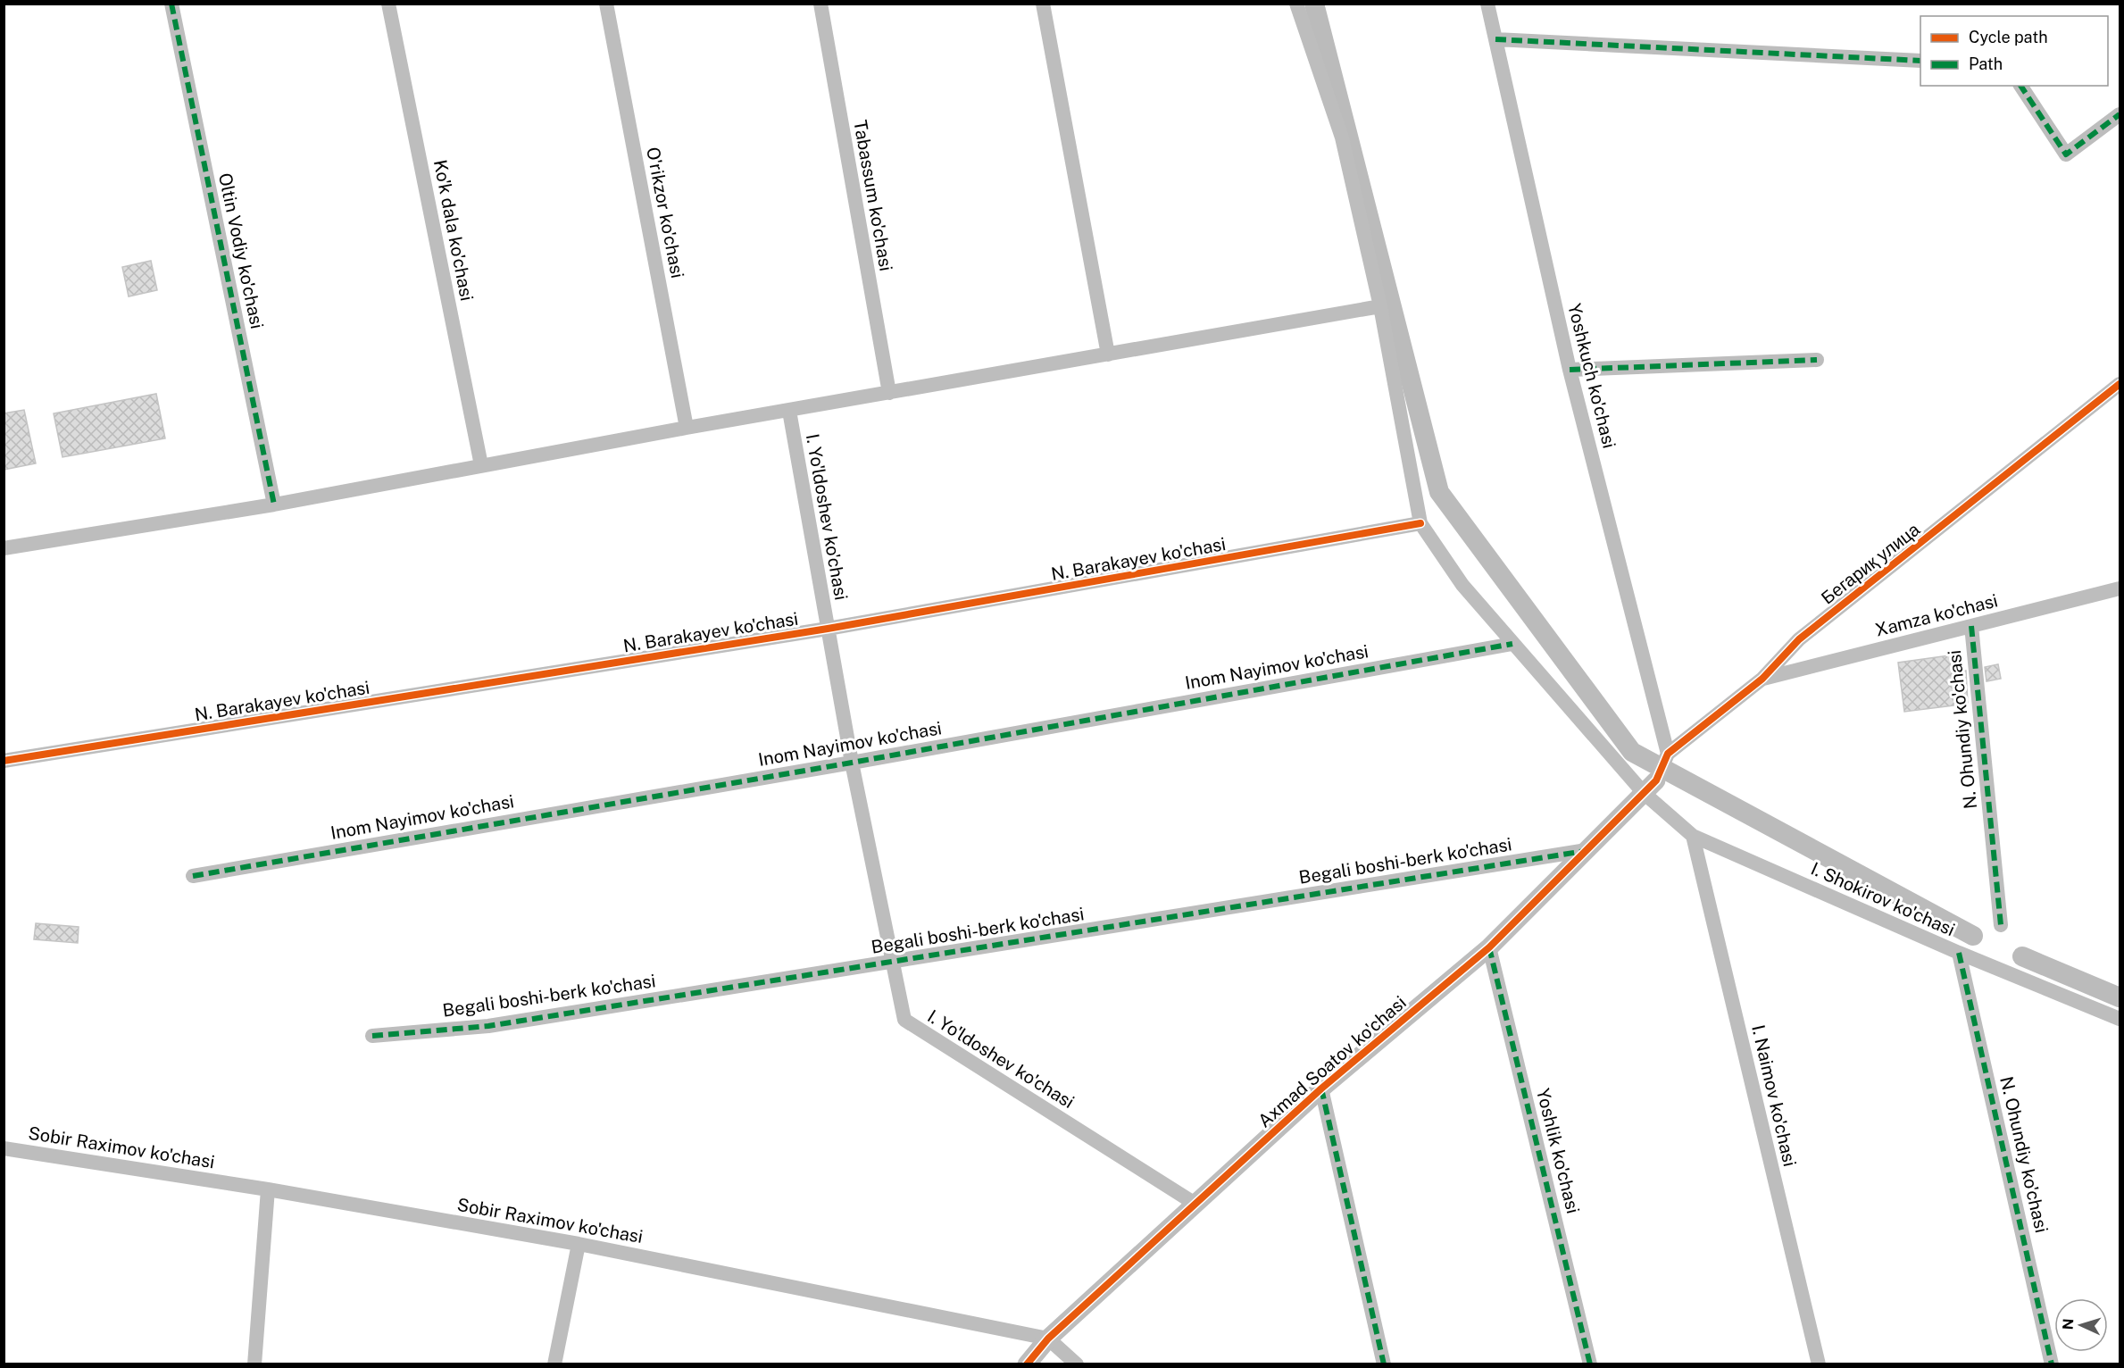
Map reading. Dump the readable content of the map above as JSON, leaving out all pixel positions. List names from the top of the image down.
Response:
{
  "streets": {
    "street": [
      "Tabassum ko'chasi",
      "O'rikzor ko'chasi",
      "Ko'k dala ko'chasi",
      "Oltin Vodiy ko'chasi",
      "Yoshkuch ko'chasi",
      "I. Yo'ldoshev ko'chasi",
      "N. Barakayev ko'chasi",
      "Бегариқ улица",
      "Xamza ko'chasi",
      "Inom Nayimov ko'chasi",
      "N. Ohundiy ko'chasi",
      "Begali boshi-berk ko'chasi",
      "I. Shokirov ko'chasi",
      "Axmad Soatov ko'chasi",
      "I. Naimov ko'chasi",
      "Sobir Raximov ko'chasi",
      "Yoshlik ko'chasi"
    ]
  },
  "crossings": [
    ["Yoshkuch ko'chasi", "Бегариқ улица"],
    ["I. Yo'ldoshev ko'chasi", "N. Barakayev ko'chasi"],
    ["I. Yo'ldoshev ko'chasi", "Inom Nayimov ko'chasi"],
    ["I. Yo'ldoshev ko'chasi", "Begali boshi-berk ko'chasi"],
    ["I. Yo'ldoshev ko'chasi", "Axmad Soatov ko'chasi"],
    ["N. Barakayev ko'chasi", "I. Shokirov ko'chasi"],
    ["Бегариқ улица", "Xamza ko'chasi"],
    ["Xamza ko'chasi", "N. Ohundiy ko'chasi"],
    ["Inom Nayimov ko'chasi", "I. Shokirov ko'chasi"],
    ["N. Ohundiy ko'chasi", "I. Shokirov ko'chasi"],
    ["Begali boshi-berk ko'chasi", "Axmad Soatov ko'chasi"],
    ["I. Shokirov ko'chasi", "Axmad Soatov ko'chasi"],
    ["I. Shokirov ko'chasi", "I. Naimov ko'chasi"],
    ["Axmad Soatov ko'chasi", "Sobir Raximov ko'chasi"],
    ["Axmad Soatov ko'chasi", "Yoshlik ko'chasi"]
  ],
  "legend": ["Cycle path", "Path"],
  "north": "left"
}
